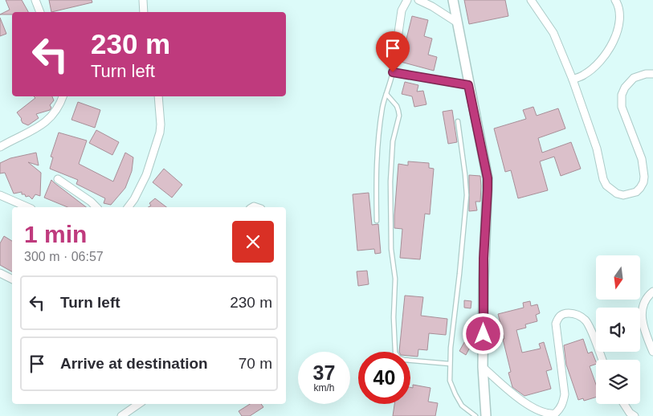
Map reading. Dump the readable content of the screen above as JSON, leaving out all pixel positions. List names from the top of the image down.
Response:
{
  "north": "bottom",
  "page": {
    "turn": ["230 m", "Turn left"],
    "heading": ["1 min", "300 m · 06:57"],
    "list": [
      {
        "name": "Turn left",
        "value": "230 m"
      },
      {
        "name": "Arrive at destination",
        "value": "70 m"
      }
    ],
    "speed": "37 km/h",
    "limit": "40"
  }
}
